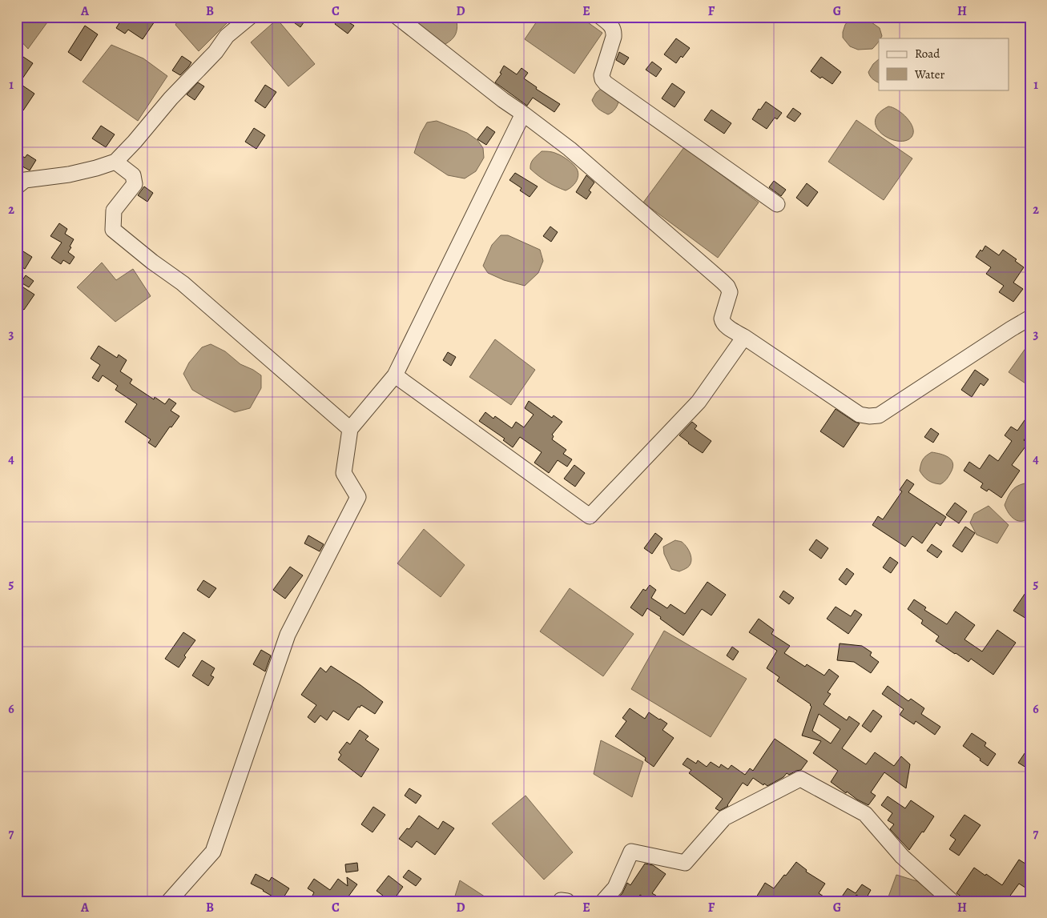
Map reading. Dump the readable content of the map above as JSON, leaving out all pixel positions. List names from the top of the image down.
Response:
{
  "legend": ["Road", "Water"],
  "grid": {
    "columns": [
      "A",
      "B",
      "C",
      "D",
      "E",
      "F",
      "G",
      "H"
    ],
    "rows": [
      "1",
      "2",
      "3",
      "4",
      "5",
      "6",
      "7"
    ]
  }
}
